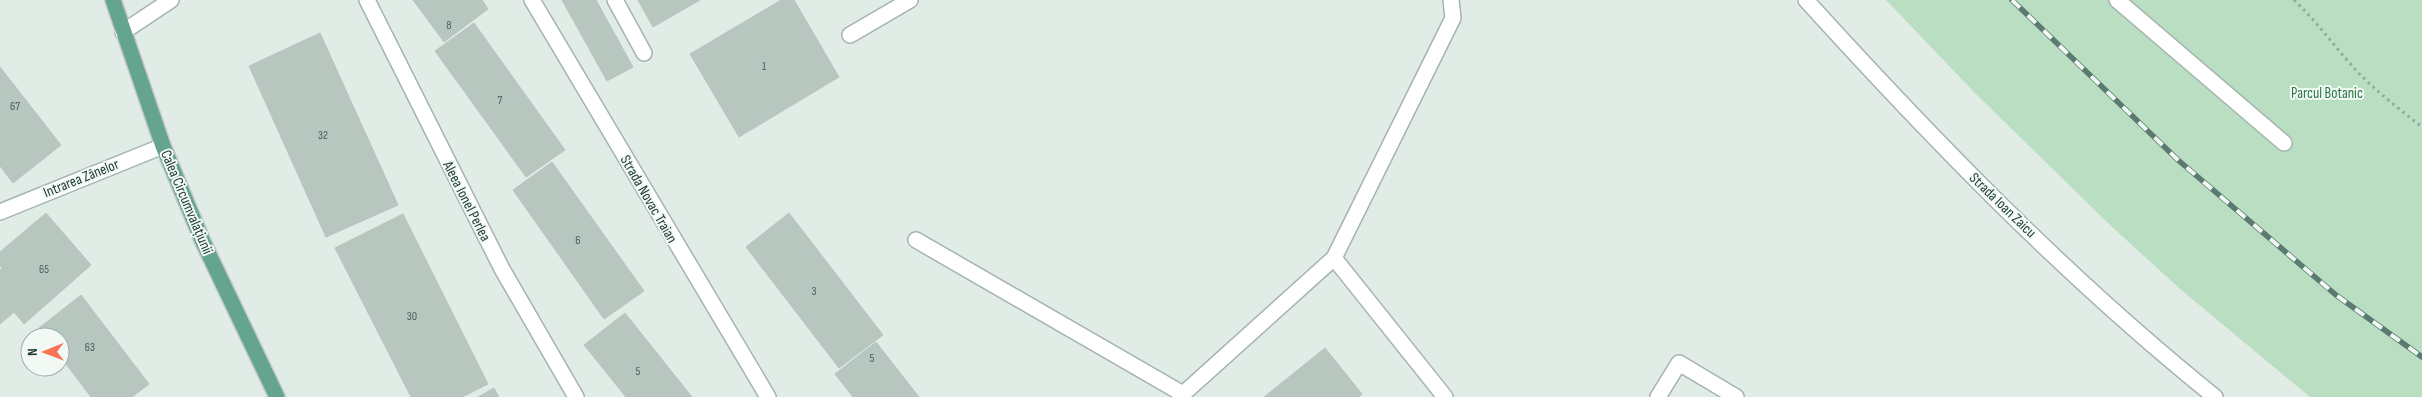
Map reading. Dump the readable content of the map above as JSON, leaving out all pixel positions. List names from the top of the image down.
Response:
{
  "streets": {
    "main road": ["Calea Circumvalațiunii"],
    "street": [
      "Intrarea Zânelor",
      "Strada Novac Traian",
      "Aleea Ionel Perlea",
      "Strada Ioan Zaicu"
    ]
  },
  "crossings": [
    ["Intrarea Zânelor", "Calea Circumvalațiunii"]
  ],
  "parks": ["Parcul Botanic"],
  "house_numbers": [
    "8",
    "1",
    "7",
    "67",
    "32",
    "6",
    "65",
    "3",
    "30",
    "63",
    "5",
    "5"
  ],
  "north": "left"
}
